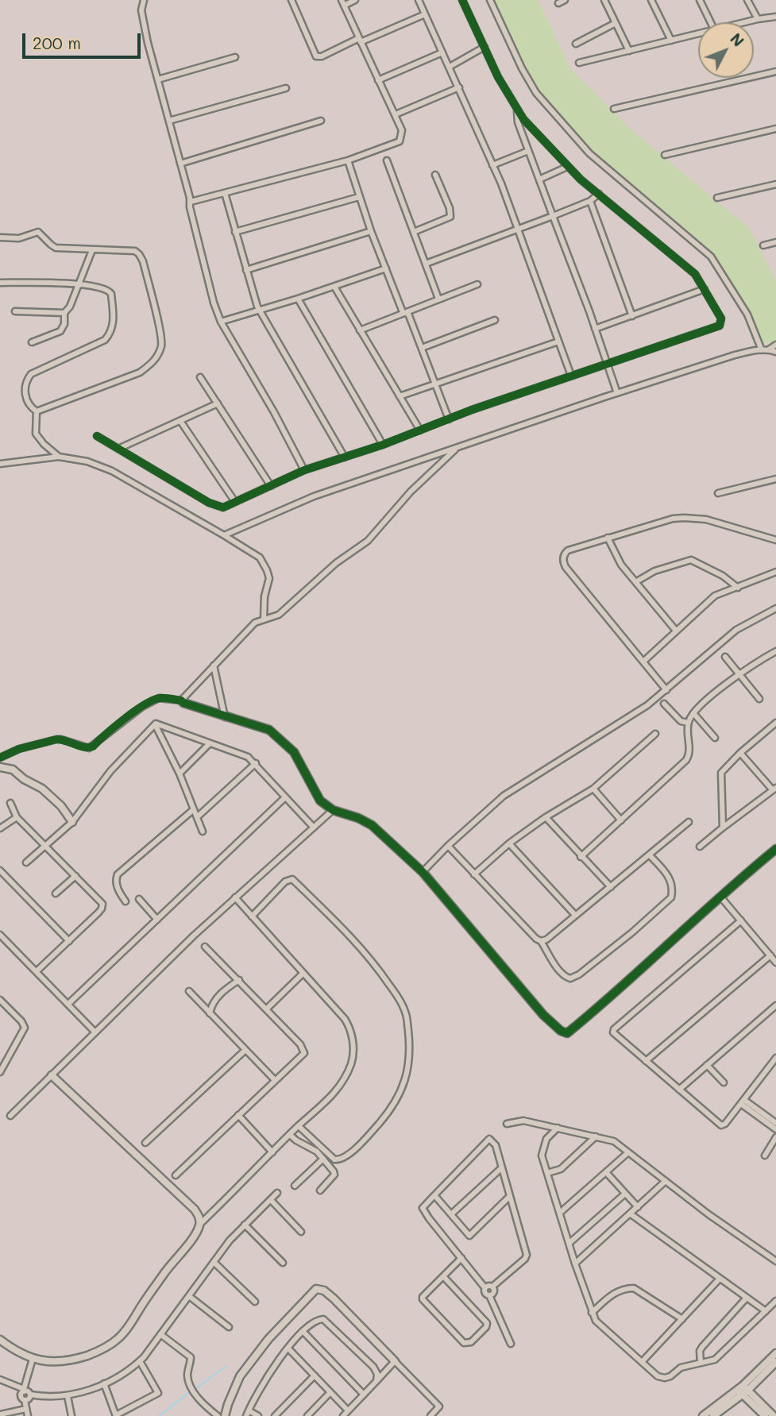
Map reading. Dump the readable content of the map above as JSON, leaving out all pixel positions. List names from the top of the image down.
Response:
{
  "scale_bar": "200 m",
  "north": "top right"
}
